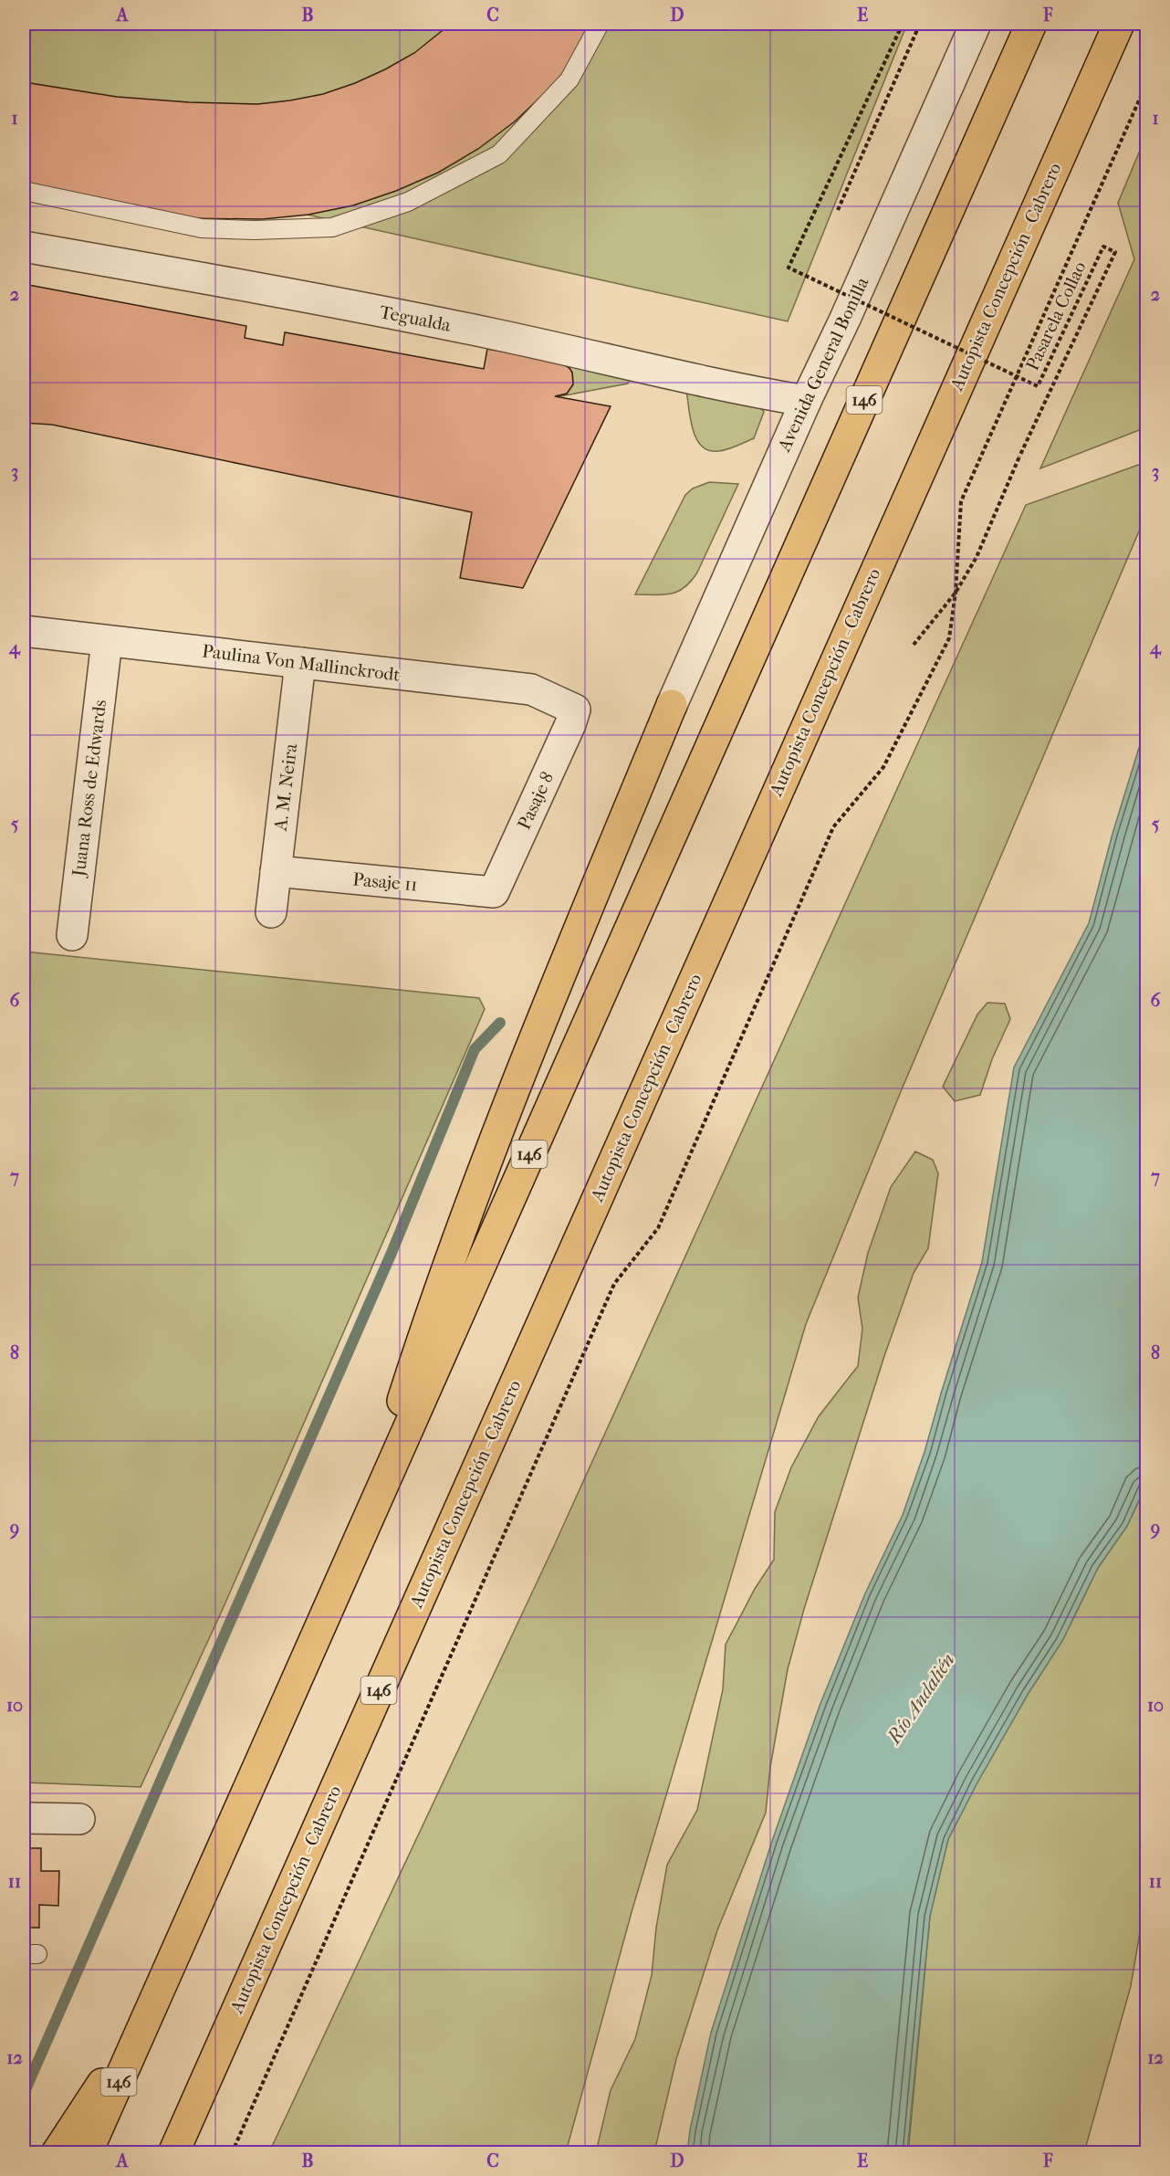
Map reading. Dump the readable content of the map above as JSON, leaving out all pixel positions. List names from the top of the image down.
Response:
{
  "streets": {
    "highway": ["Autopista Concepción - Cabrero", "146"],
    "street": [
      "Tegualda",
      "Avenida General Bonilla",
      "Paulina Von Mallinckrodt",
      "A. M. Neira",
      "Juana Ross de Edwards",
      "Pasaje 8",
      "Pasaje 11"
    ],
    "path": ["Pasarela Collao"]
  },
  "crossings": [
    ["Tegualda", "Avenida General Bonilla"],
    ["Paulina Von Mallinckrodt", "A. M. Neira"],
    ["Paulina Von Mallinckrodt", "Juana Ross de Edwards"],
    ["Paulina Von Mallinckrodt", "Pasaje 8"],
    ["A. M. Neira", "Pasaje 11"],
    ["Pasaje 8", "Pasaje 11"]
  ],
  "water": ["Río Andalién"],
  "grid": {
    "columns": [
      "A",
      "B",
      "C",
      "D",
      "E",
      "F"
    ],
    "rows": [
      "1",
      "2",
      "3",
      "4",
      "5",
      "6",
      "7",
      "8",
      "9",
      "10",
      "11",
      "12"
    ]
  }
}
